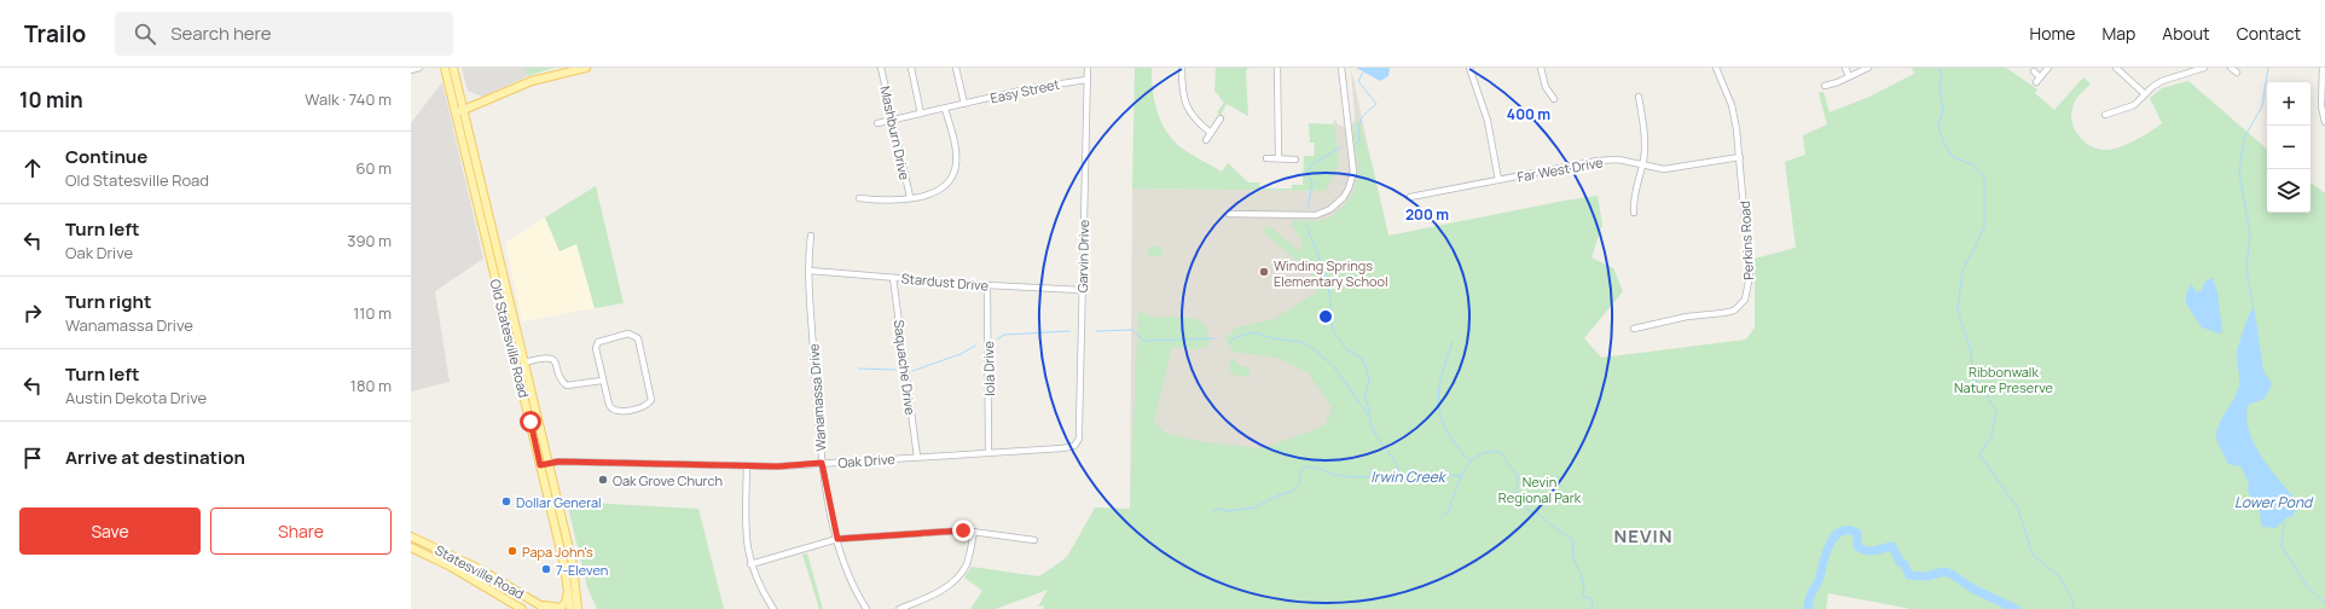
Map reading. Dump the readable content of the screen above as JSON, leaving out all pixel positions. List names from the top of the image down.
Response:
{
  "streets": {
    "main road": ["Old Statesville Road", "Statesville Road"],
    "street": [
      "Easy Street",
      "Mashburn Drive",
      "Far West Drive",
      "Perkins Road",
      "Garvin Drive",
      "Stardust Drive",
      "Saquache Drive",
      "Iola Drive",
      "Wanamassa Drive",
      "Oak Drive"
    ]
  },
  "crossings": [
    ["Easy Street", "Mashburn Drive"],
    ["Easy Street", "Garvin Drive"],
    ["Far West Drive", "Perkins Road"],
    ["Garvin Drive", "Stardust Drive"],
    ["Garvin Drive", "Oak Drive"],
    ["Stardust Drive", "Saquache Drive"],
    ["Stardust Drive", "Iola Drive"],
    ["Stardust Drive", "Wanamassa Drive"],
    ["Old Statesville Road", "Oak Drive"],
    ["Saquache Drive", "Oak Drive"],
    ["Iola Drive", "Oak Drive"],
    ["Wanamassa Drive", "Oak Drive"]
  ],
  "districts": ["NEVIN"],
  "water": ["Irwin Creek", "Lower Pond"],
  "parks": ["Ribbonwalk Nature Preserve", "Nevin Regional Park"],
  "places": [
    "Winding Springs Elementary School",
    "Oak Grove Church",
    "Dollar General",
    "Papa John's",
    "7-Eleven"
  ],
  "page": {
    "header": "Trailo",
    "search": "Search here",
    "nav": [
      "Home",
      "Map",
      "About",
      "Contact"
    ],
    "heading": ["10 min", "Walk · 740 m"],
    "map_buttons": ["+", "−"],
    "list": [
      ["Continue", "Old Statesville Road", "60 m"],
      ["Turn left", "Oak Drive", "390 m"],
      ["Turn right", "Wanamassa Drive", "110 m"],
      ["Turn left", "Austin Dekota Drive", "180 m"],
      "Arrive at destination"
    ],
    "buttons": ["Save", "Share"]
  },
  "rings": ["400 m", "200 m"]
}
